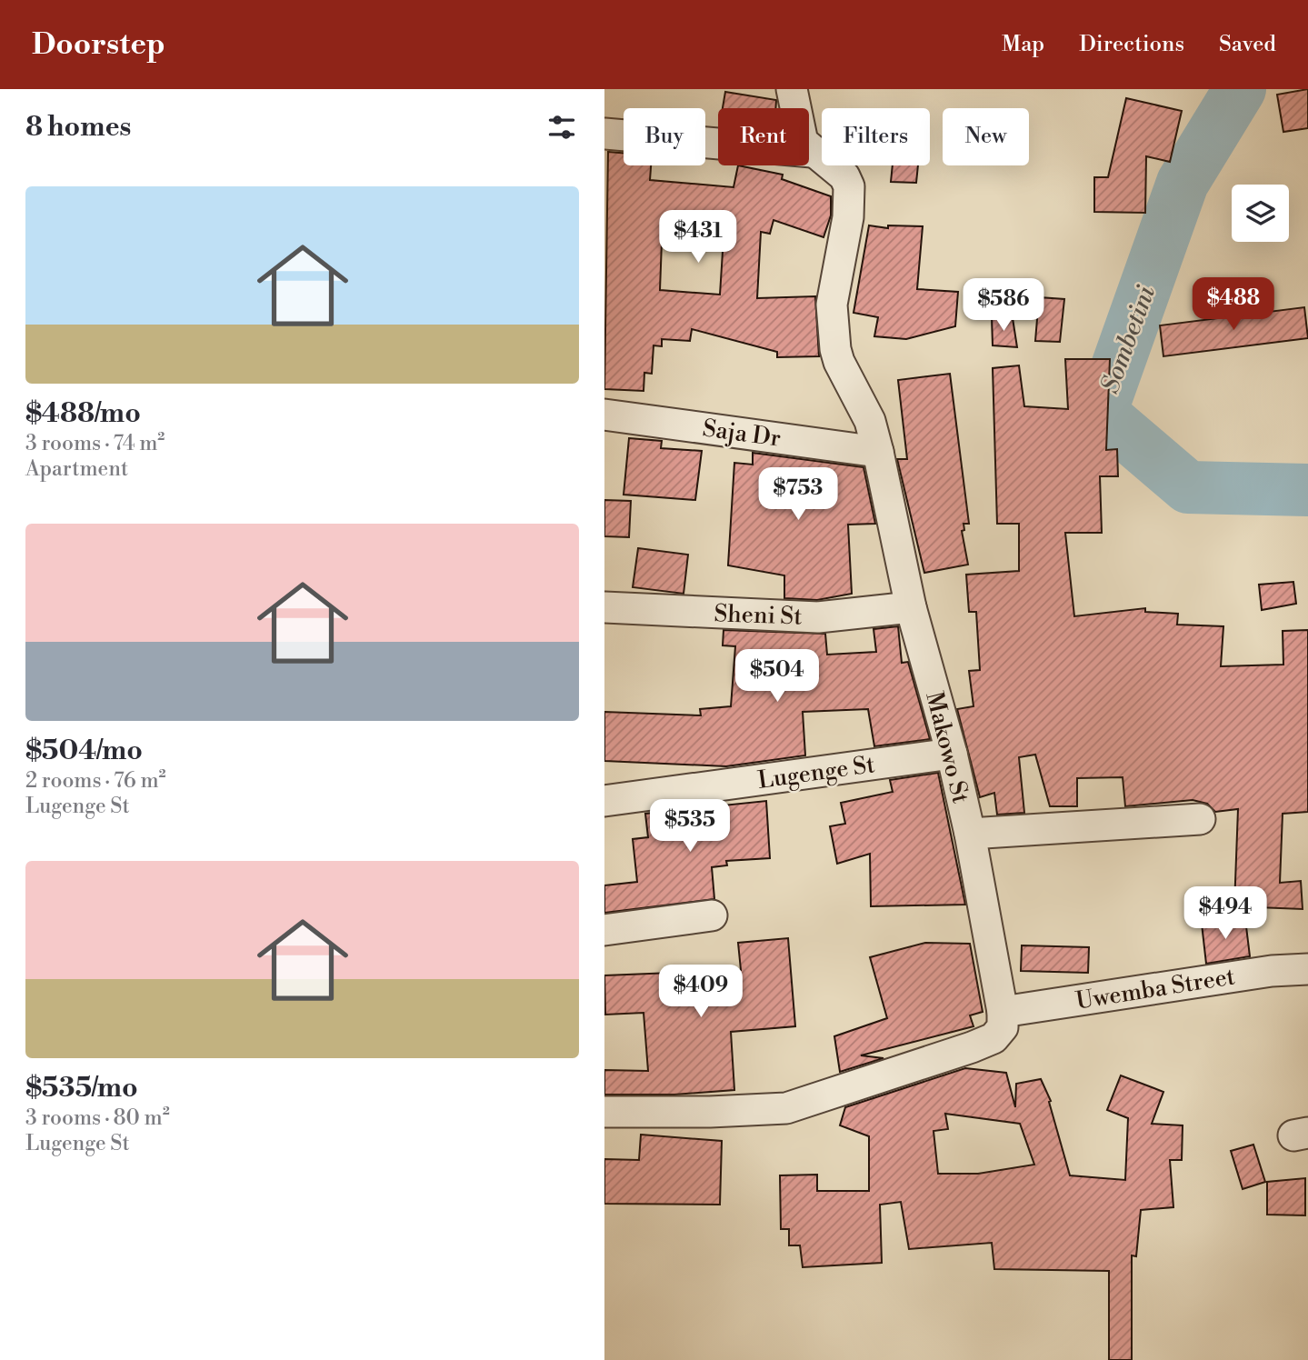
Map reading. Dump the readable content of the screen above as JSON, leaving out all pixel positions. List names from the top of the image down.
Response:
{
  "streets": {
    "street": [
      "Saja Dr",
      "Sheni St",
      "Makowo St",
      "Lugenge St",
      "Uwemba Street"
    ]
  },
  "crossings": [
    ["Saja Dr", "Makowo St"],
    ["Sheni St", "Makowo St"],
    ["Makowo St", "Lugenge St"],
    ["Makowo St", "Uwemba Street"]
  ],
  "water": ["Sombetini"],
  "page": {
    "header": "Doorstep",
    "nav": ["Map", "Directions", "Saved"],
    "heading": "8 homes",
    "chip": [
      "Buy",
      "Rent",
      "Filters",
      "New"
    ],
    "list": [
      {
        "name": "$488/mo",
        "note": "3 rooms · 74 m² · Apartment"
      },
      {
        "name": "$504/mo",
        "note": "2 rooms · 76 m² · Lugenge St"
      },
      {
        "name": "$535/mo",
        "note": "3 rooms · 80 m² · Lugenge St"
      }
    ],
    "price": [
      "$431",
      "$488",
      "$586",
      "$753",
      "$504",
      "$535",
      "$494",
      "$409"
    ]
  }
}
